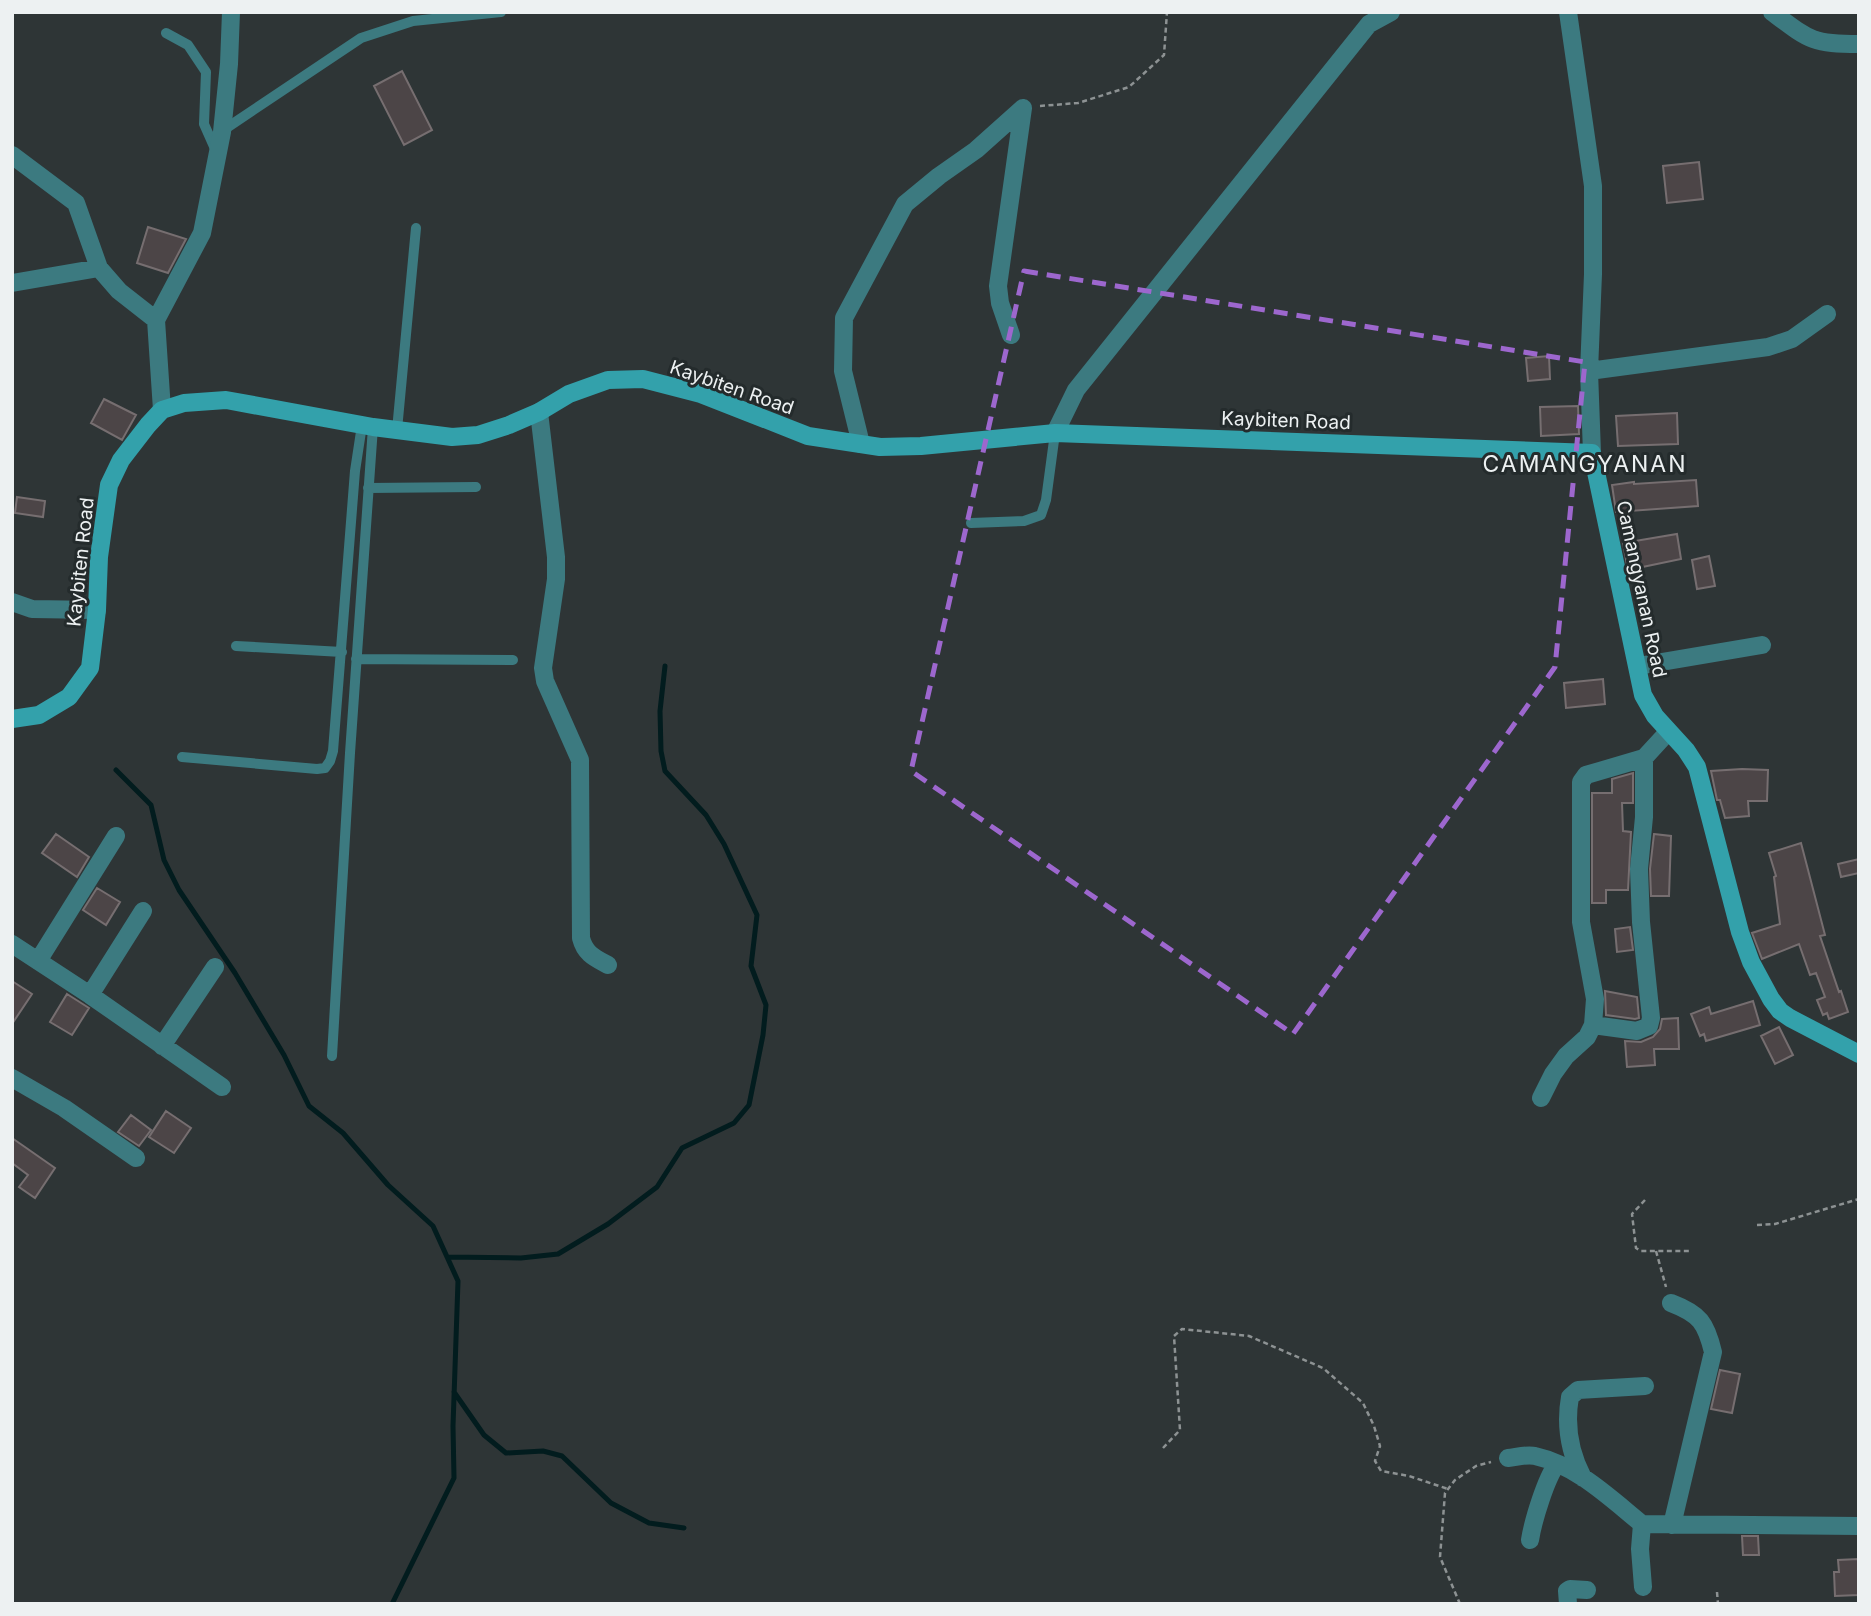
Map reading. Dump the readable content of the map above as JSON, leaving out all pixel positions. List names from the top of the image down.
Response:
{
  "streets": {
    "street": ["Kaybiten Road", "Camangyanan Road"]
  },
  "crossings": [
    ["Kaybiten Road", "Camangyanan Road"]
  ],
  "districts": ["CAMANGYANAN"]
}
